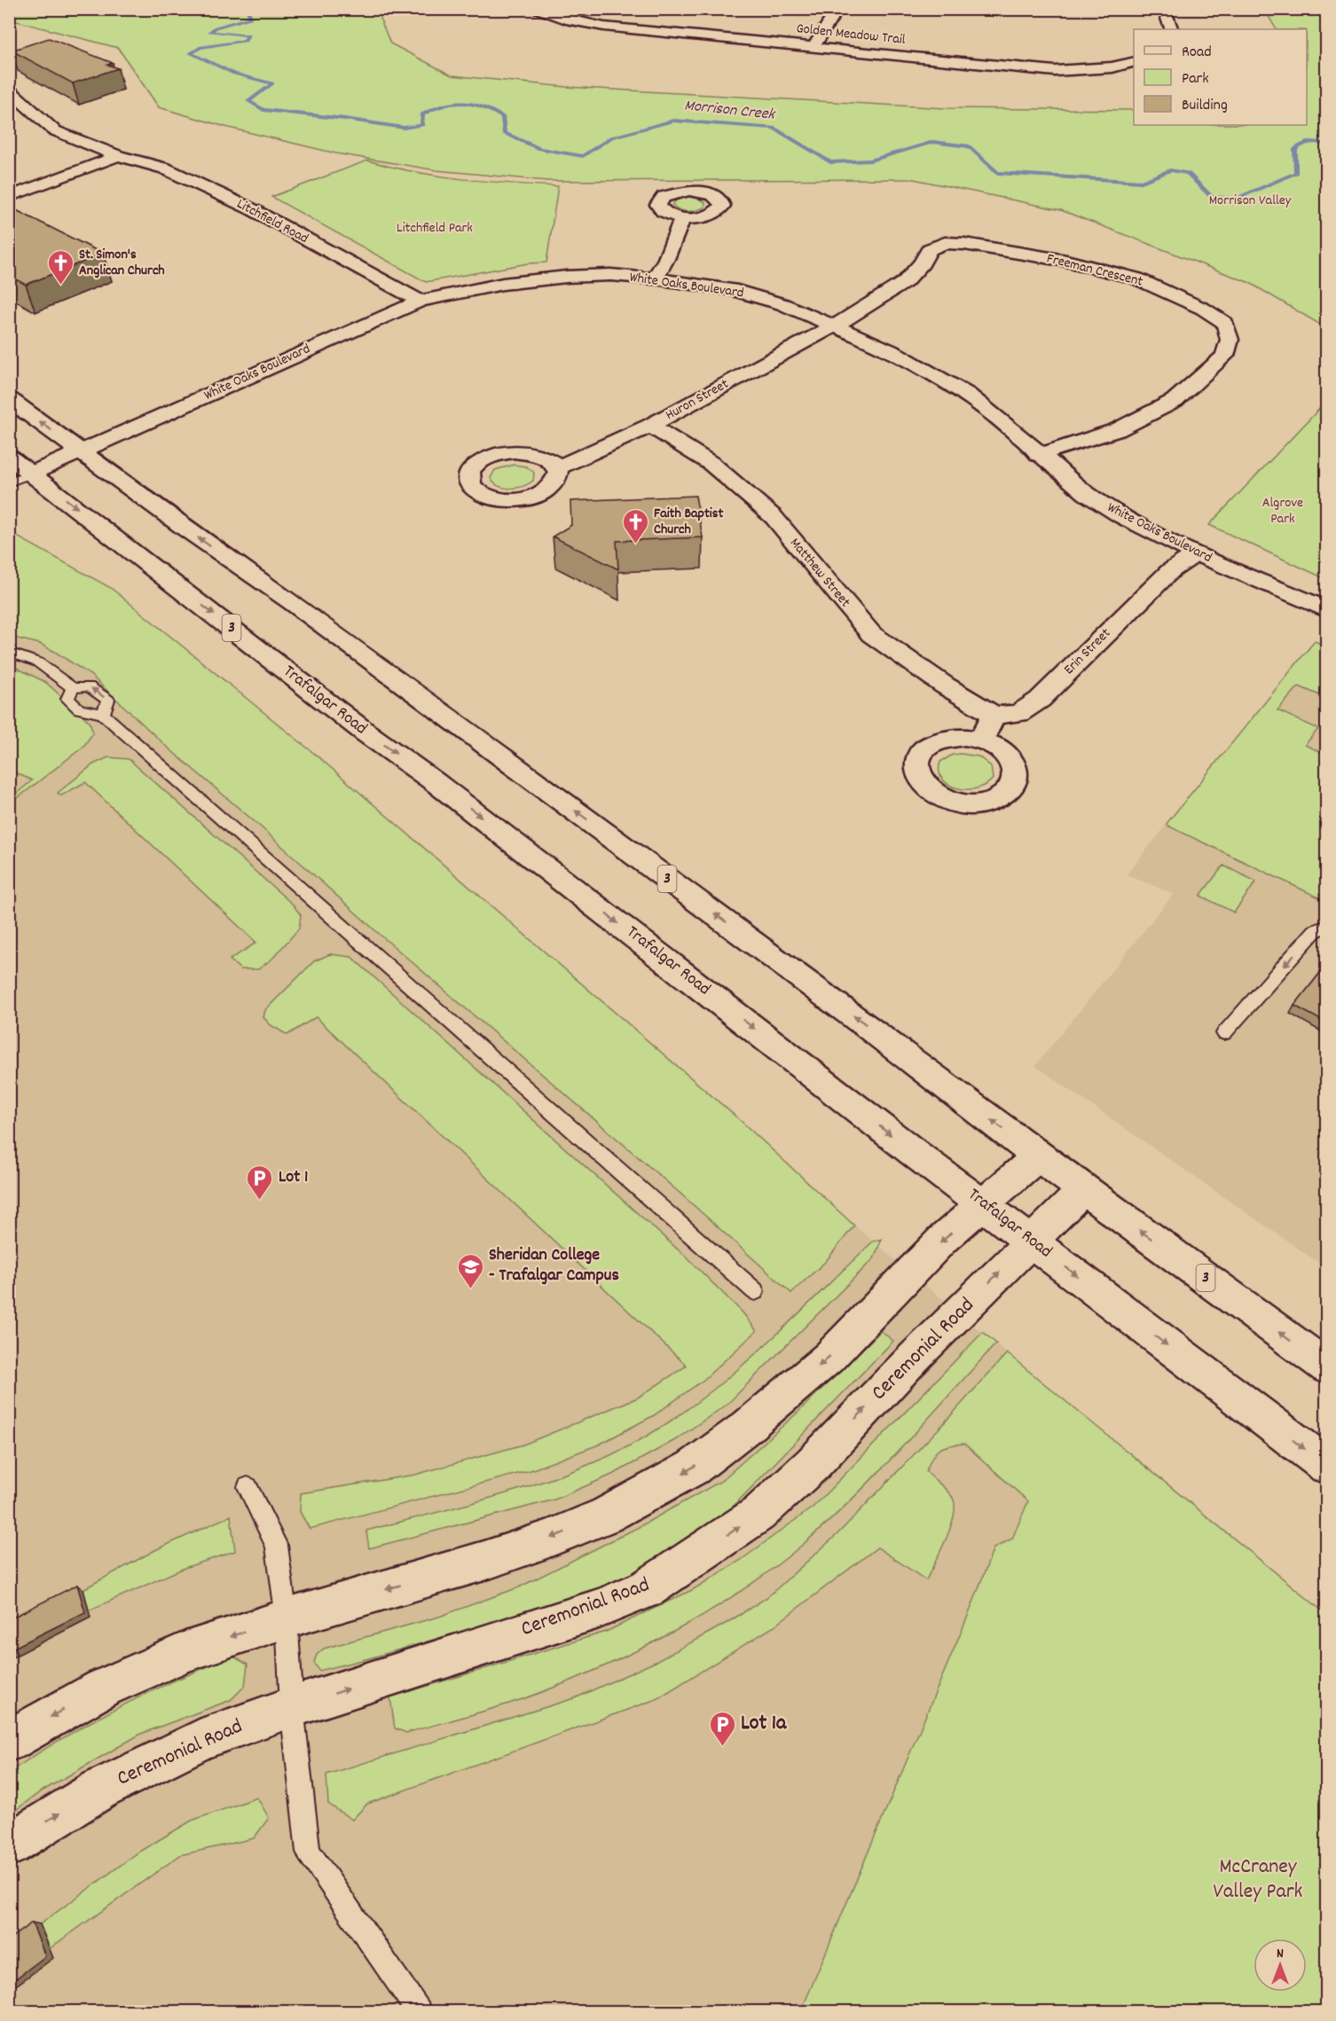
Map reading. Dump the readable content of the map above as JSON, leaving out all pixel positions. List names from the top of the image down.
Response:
{
  "streets": {
    "street": [
      "Golden Meadow Trail",
      "Litchfield Road",
      "Freeman Crescent",
      "White Oaks Boulevard",
      "Huron Street",
      "Matthew Street",
      "3",
      "Erin Street",
      "Trafalgar Road",
      "Ceremonial Road"
    ]
  },
  "crossings": [
    ["Litchfield Road", "White Oaks Boulevard"],
    ["Freeman Crescent", "White Oaks Boulevard"],
    ["Freeman Crescent", "Huron Street"],
    ["White Oaks Boulevard", "Huron Street"],
    ["White Oaks Boulevard", "3"],
    ["White Oaks Boulevard", "Erin Street"],
    ["White Oaks Boulevard", "Trafalgar Road"],
    ["Huron Street", "Matthew Street"],
    ["Matthew Street", "Erin Street"],
    ["3", "Ceremonial Road"],
    ["Trafalgar Road", "Ceremonial Road"]
  ],
  "water": ["Morrison Creek"],
  "parks": [
    "Morrison Valley",
    "Litchfield Park",
    "Algrove Park",
    "McCraney Valley Park"
  ],
  "places": {
    "church": ["St. Simon's Anglican Church", "Faith Baptist Church"],
    "parking": ["Lot 1", "Lot 1a"],
    "school or university": ["Sheridan College - Trafalgar Campus"]
  },
  "legend": ["Road", "Park", "Building"],
  "north": "top"
}
